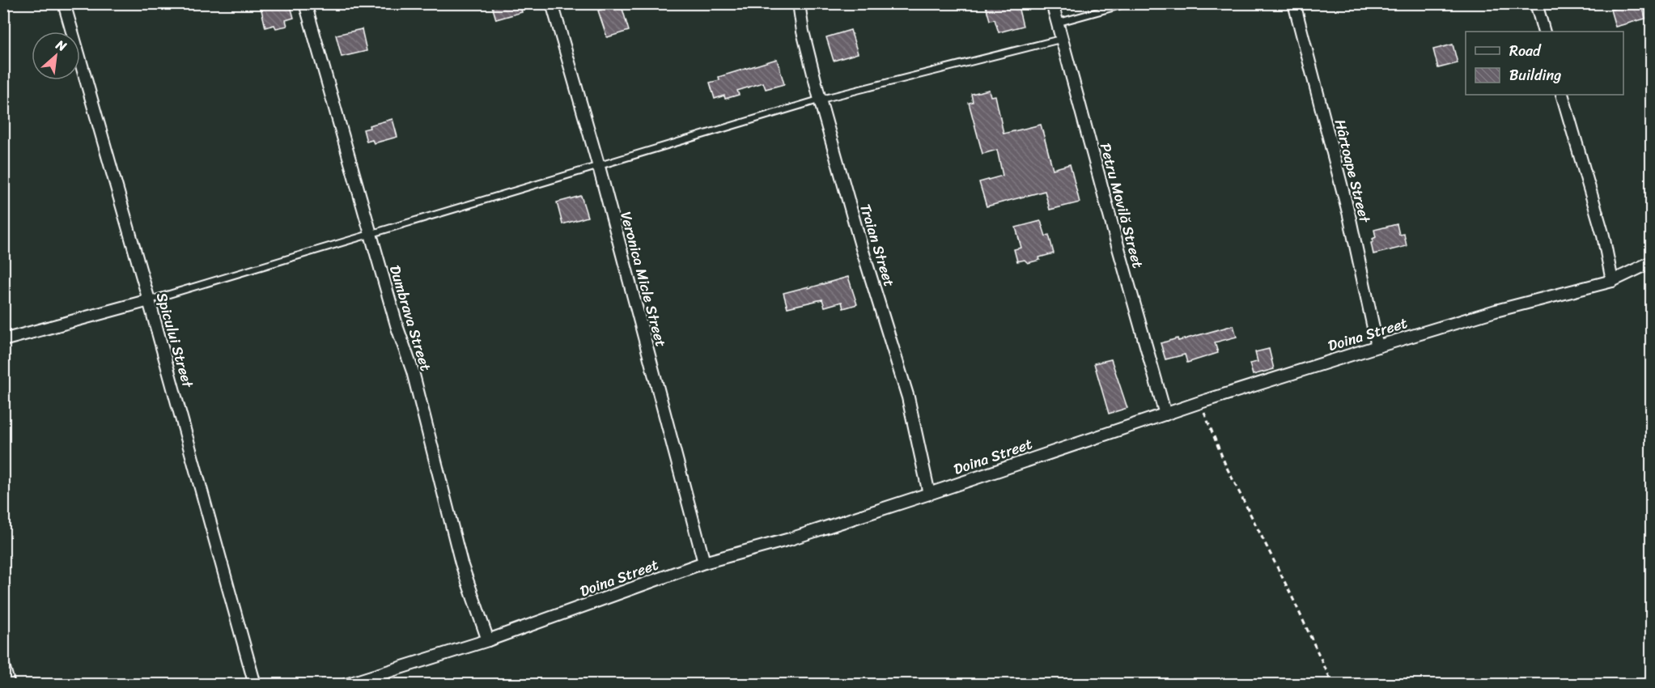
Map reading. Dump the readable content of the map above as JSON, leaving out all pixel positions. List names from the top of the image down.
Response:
{
  "streets": {
    "street": [
      "Hârtoape Street",
      "Petru Movilă Street",
      "Traian Street",
      "Veronica Micle Street",
      "Dumbrava Street",
      "Doina Street",
      "Spicului Street"
    ]
  },
  "crossings": [
    ["Hârtoape Street", "Doina Street"],
    ["Petru Movilă Street", "Doina Street"],
    ["Traian Street", "Doina Street"],
    ["Veronica Micle Street", "Doina Street"],
    ["Dumbrava Street", "Doina Street"]
  ],
  "legend": ["Road", "Building"],
  "north": "top right"
}
